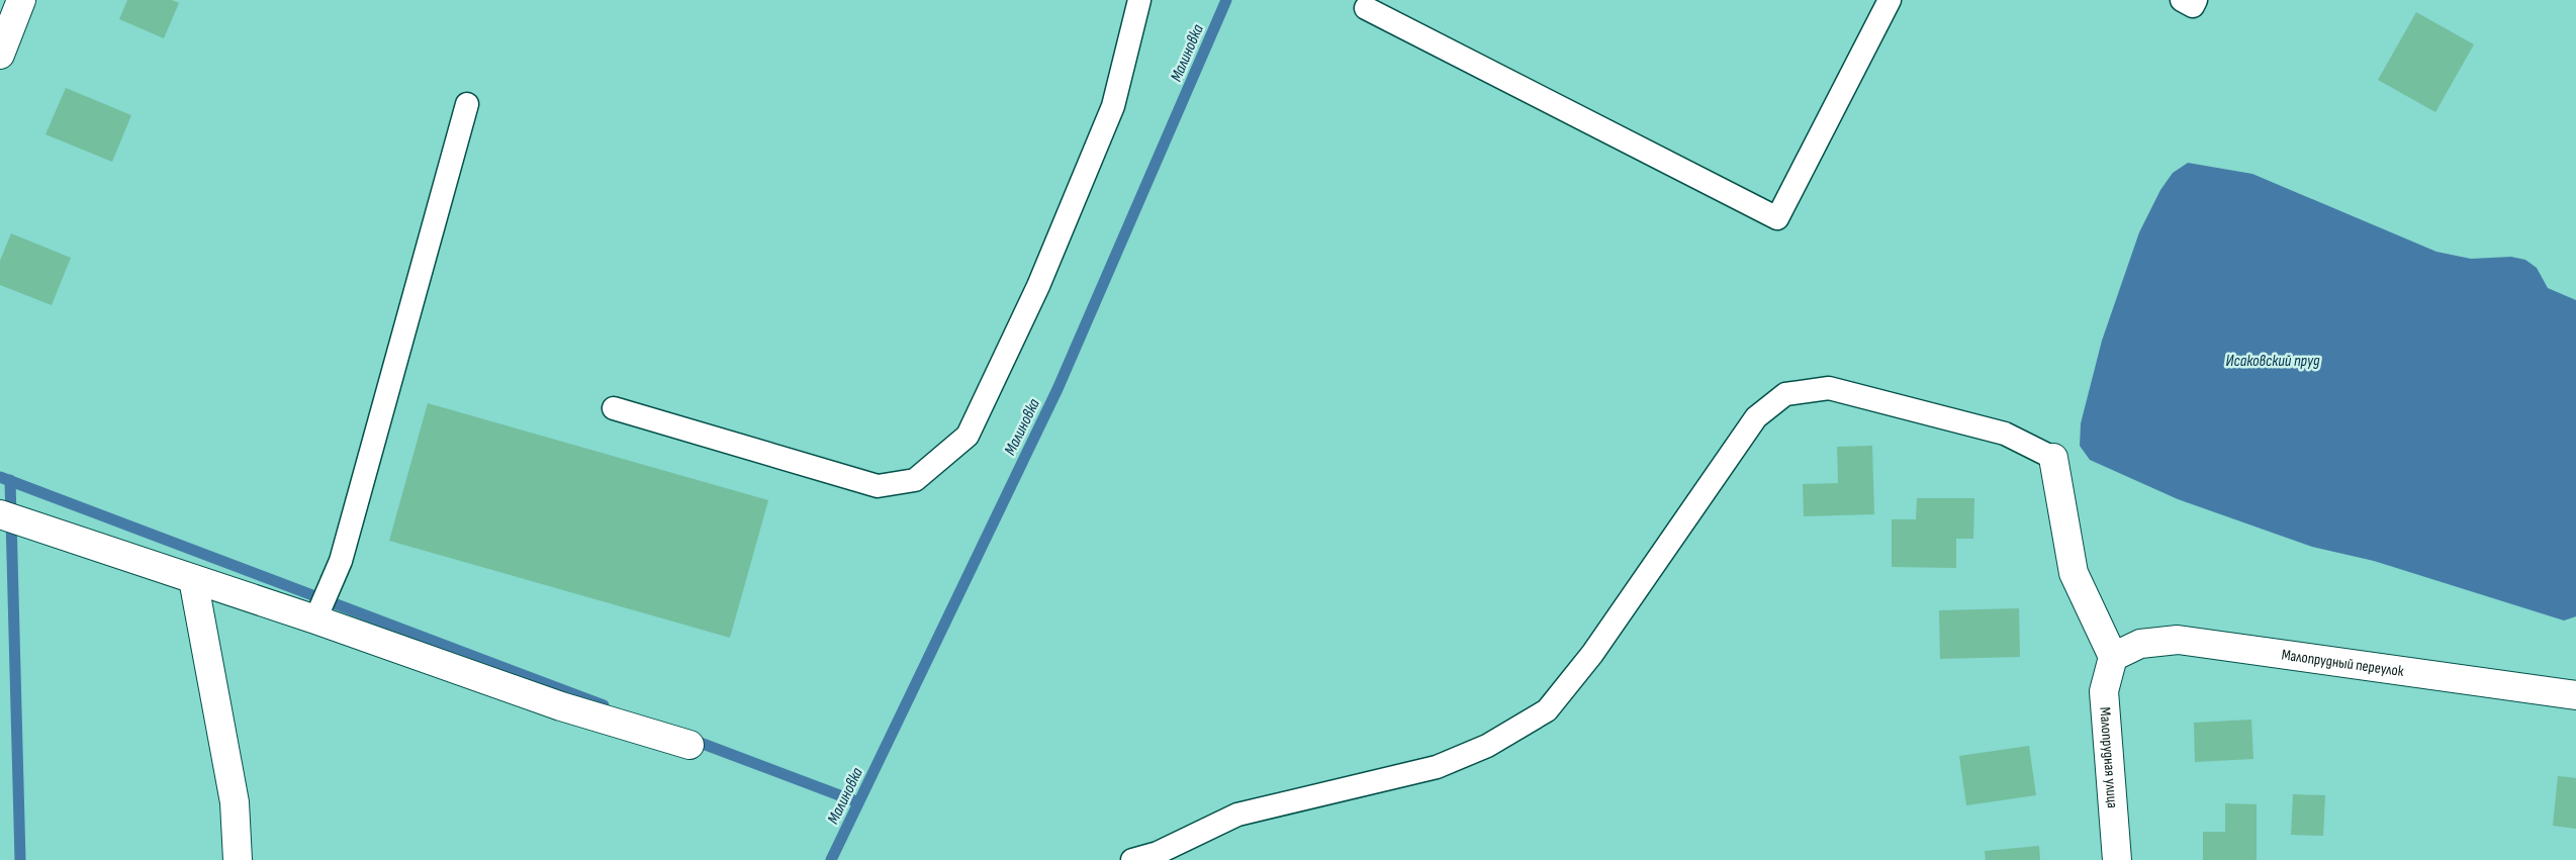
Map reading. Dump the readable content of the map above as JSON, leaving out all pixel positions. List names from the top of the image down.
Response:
{
  "streets": {
    "street": ["Малопрудный переулок", "Малопрудная улица"]
  },
  "crossings": [
    ["Малопрудный переулок", "Малопрудная улица"]
  ],
  "water": ["Малиновка", "Исаковский пруд"]
}
